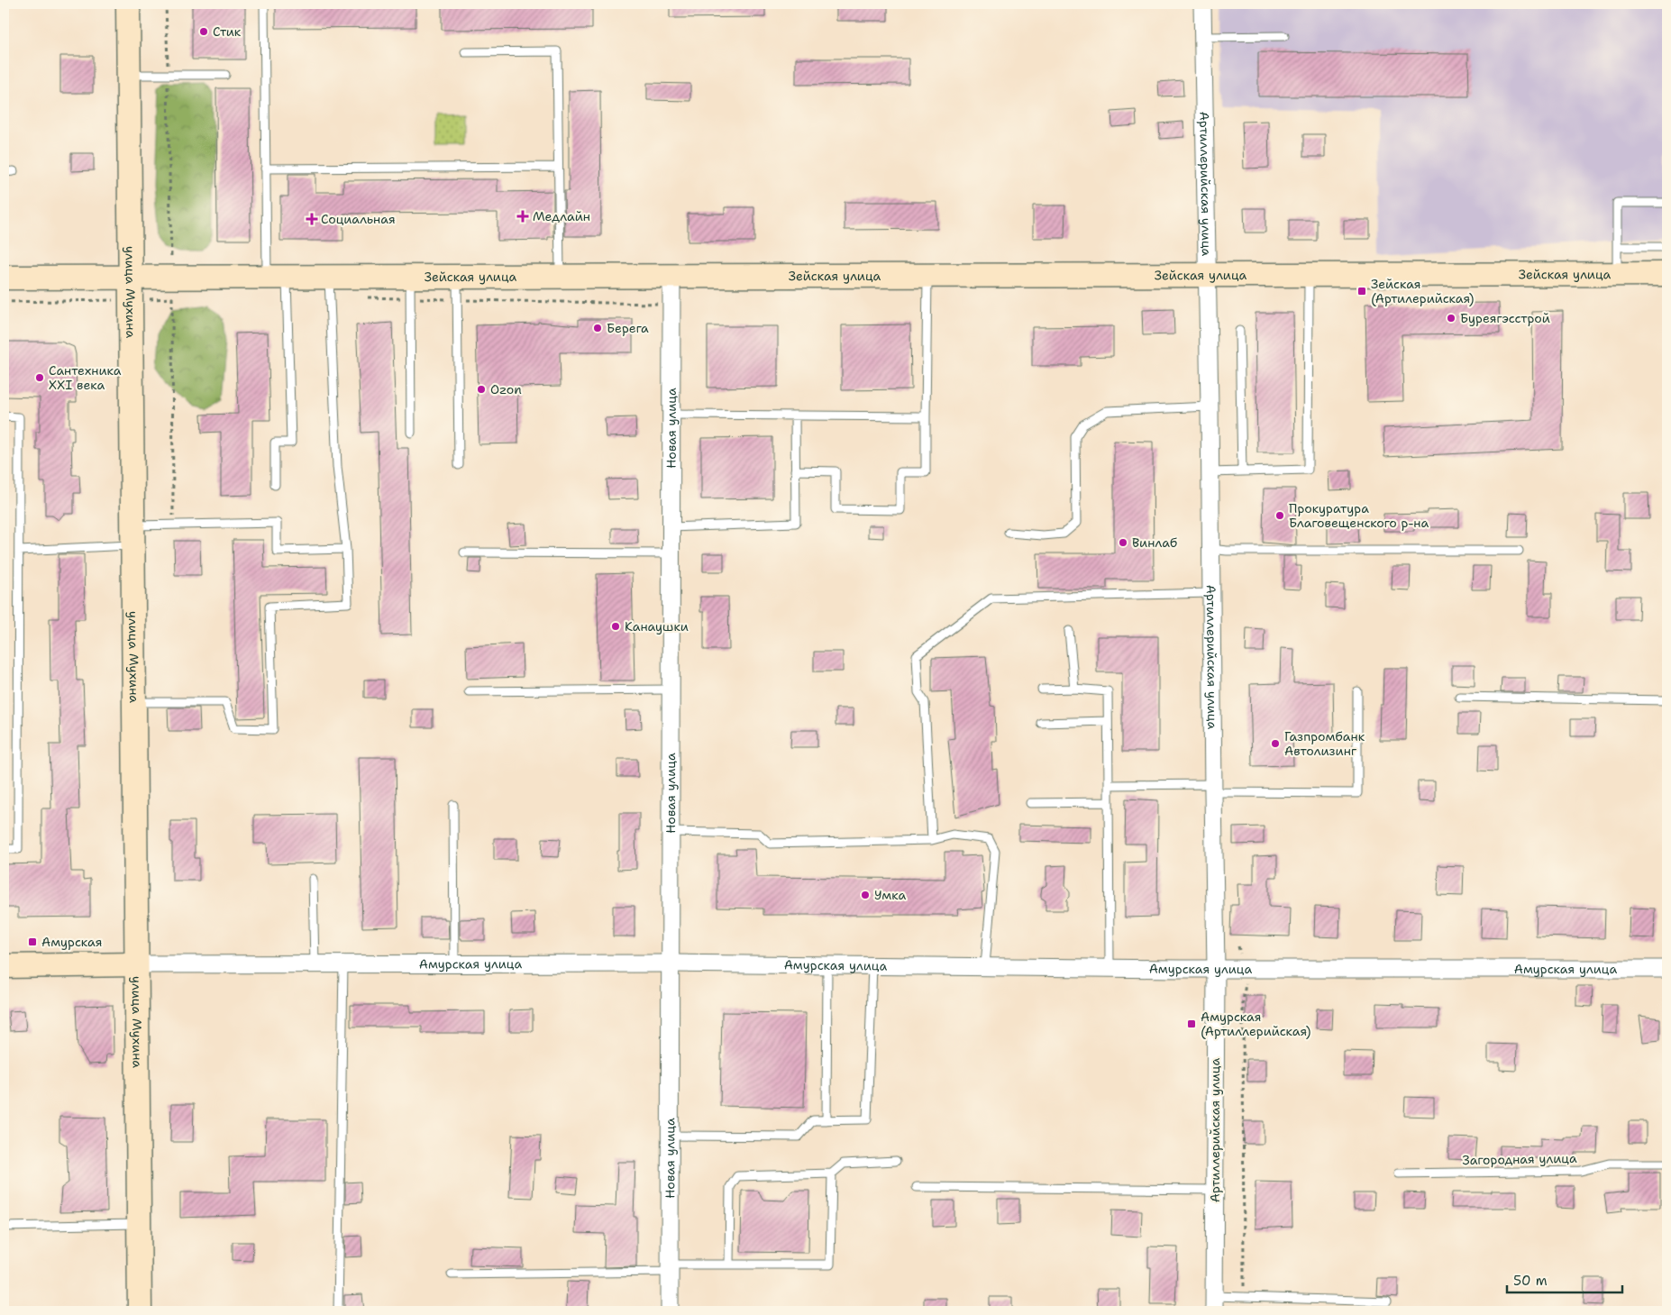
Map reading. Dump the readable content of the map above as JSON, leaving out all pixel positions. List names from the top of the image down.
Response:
{
  "streets": {
    "street": [
      "Артиллерийская улица",
      "Зейская улица",
      "улица Мухина",
      "Новая улица",
      "Амурская улица"
    ],
    "lane": ["Загородная улица"]
  },
  "crossings": [
    ["Артиллерийская улица", "Зейская улица"],
    ["Артиллерийская улица", "Амурская улица"],
    ["Зейская улица", "улица Мухина"],
    ["Зейская улица", "Новая улица"],
    ["улица Мухина", "Амурская улица"],
    ["Новая улица", "Амурская улица"]
  ],
  "places": {
    "other": [
      "Стик",
      "Буреягэсстрой",
      "Берега",
      "Сантехника XXI века",
      "Ozon",
      "Прокуратура Благовещенского р-на",
      "Винлаб",
      "Канаушки",
      "Газпромбанк Автолизинг",
      "Умка"
    ],
    "health": ["Медлайн", "Социальная"],
    "transit": ["Зейская (Артилерийская)", "Амурская", "Амурская (Артиллерийская)"]
  },
  "scale_bar": "50 m"
}
